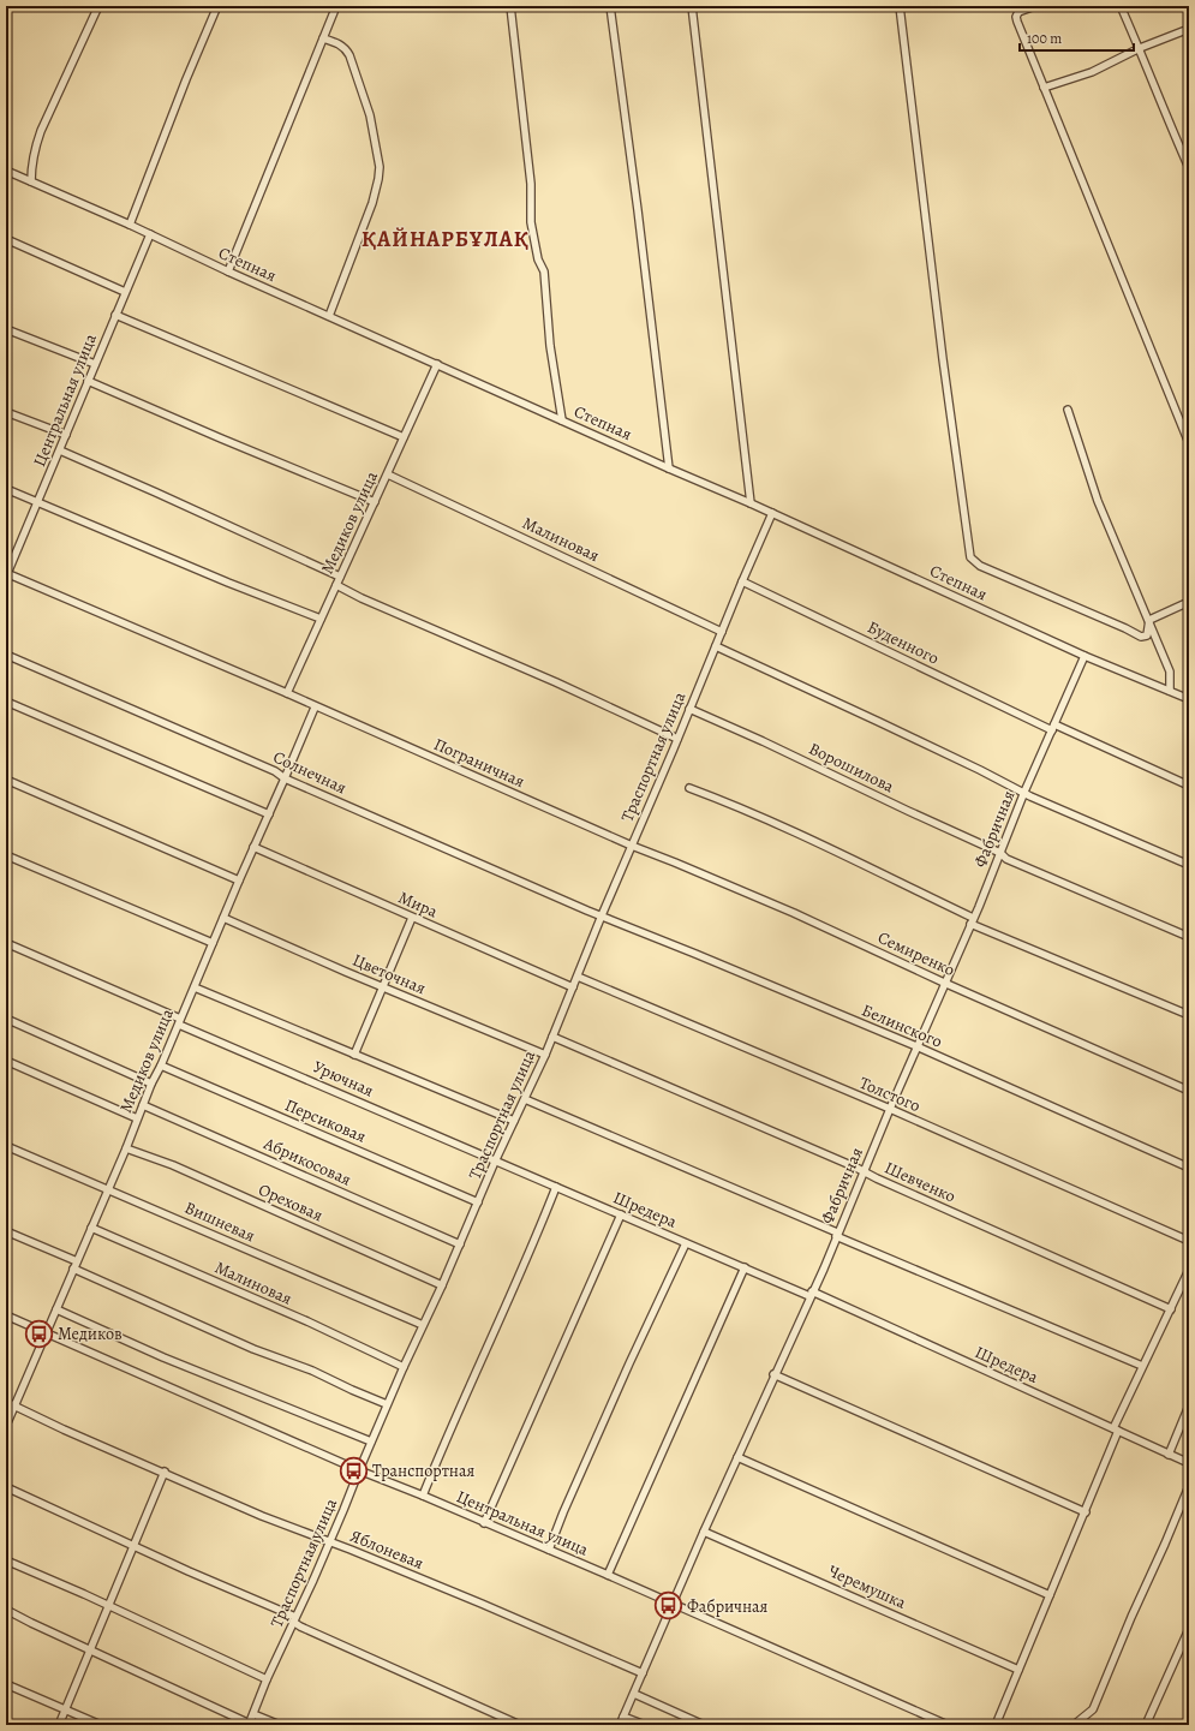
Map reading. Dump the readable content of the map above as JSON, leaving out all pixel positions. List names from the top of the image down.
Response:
{
  "streets": {
    "street": [
      "Степная",
      "Центральная улица",
      "Медиков улица",
      "Малиновая",
      "Буденного",
      "Траспортная улица",
      "Пограничная",
      "Ворошилова",
      "Солнечная",
      "Фабричная",
      "Мира",
      "Семиренко",
      "Цветочная",
      "Белинского",
      "Урючная",
      "Толстого",
      "Персиковая",
      "Абрикосовая",
      "Шевченко",
      "Ореховая",
      "Шредера",
      "Вишневая",
      "Яблоневая",
      "Черемушка"
    ]
  },
  "crossings": [
    ["Степная", "Центральная улица"],
    ["Степная", "Медиков улица"],
    ["Степная", "Траспортная улица"],
    ["Степная", "Фабричная"],
    ["Центральная улица", "Медиков улица"],
    ["Центральная улица", "Траспортная улица"],
    ["Центральная улица", "Пограничная"],
    ["Центральная улица", "Фабричная"],
    ["Медиков улица", "Малиновая"],
    ["Медиков улица", "Пограничная"],
    ["Медиков улица", "Солнечная"],
    ["Медиков улица", "Мира"],
    ["Медиков улица", "Цветочная"],
    ["Медиков улица", "Урючная"],
    ["Медиков улица", "Персиковая"],
    ["Медиков улица", "Абрикосовая"],
    ["Медиков улица", "Ореховая"],
    ["Медиков улица", "Вишневая"],
    ["Медиков улица", "Яблоневая"],
    ["Малиновая", "Траспортная улица"],
    ["Буденного", "Траспортная улица"],
    ["Буденного", "Фабричная"],
    ["Траспортная улица", "Пограничная"],
    ["Траспортная улица", "Ворошилова"],
    ["Траспортная улица", "Солнечная"],
    ["Траспортная улица", "Мира"],
    ["Траспортная улица", "Семиренко"],
    ["Траспортная улица", "Цветочная"],
    ["Траспортная улица", "Белинского"],
    ["Траспортная улица", "Урючная"],
    ["Траспортная улица", "Толстого"],
    ["Траспортная улица", "Персиковая"],
    ["Траспортная улица", "Абрикосовая"],
    ["Траспортная улица", "Шевченко"],
    ["Траспортная улица", "Ореховая"],
    ["Траспортная улица", "Шредера"],
    ["Траспортная улица", "Вишневая"],
    ["Траспортная улица", "Яблоневая"],
    ["Пограничная", "Семиренко"],
    ["Ворошилова", "Фабричная"],
    ["Солнечная", "Белинского"],
    ["Фабричная", "Семиренко"],
    ["Фабричная", "Белинского"],
    ["Фабричная", "Толстого"],
    ["Фабричная", "Шевченко"],
    ["Фабричная", "Шредера"],
    ["Фабричная", "Яблоневая"],
    ["Фабричная", "Черемушка"],
    ["Урючная", "Шредера"]
  ],
  "districts": ["ҚАЙНАРБҰЛАҚ"],
  "places": {
    "bus stop": ["Медиков", "Транспортная", "Фабричная"]
  },
  "scale_bar": "100 m"
}
